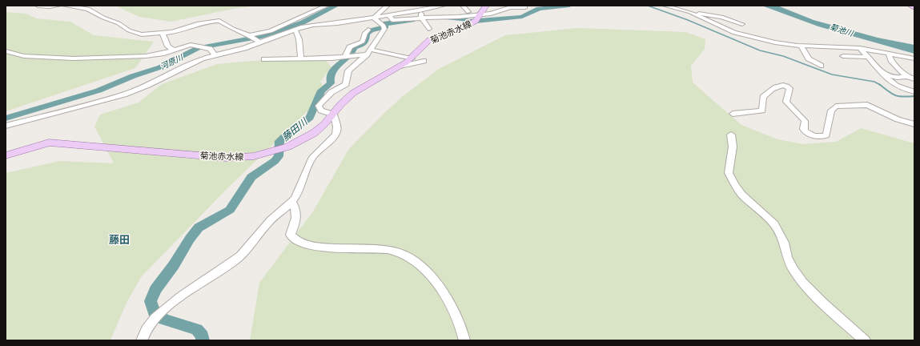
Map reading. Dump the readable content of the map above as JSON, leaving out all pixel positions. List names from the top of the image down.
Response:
{
  "streets": {
    "main road": ["菊池赤水線"]
  },
  "districts": ["藤田"],
  "water": ["菊池川", "河原川", "藤田川"]
}
